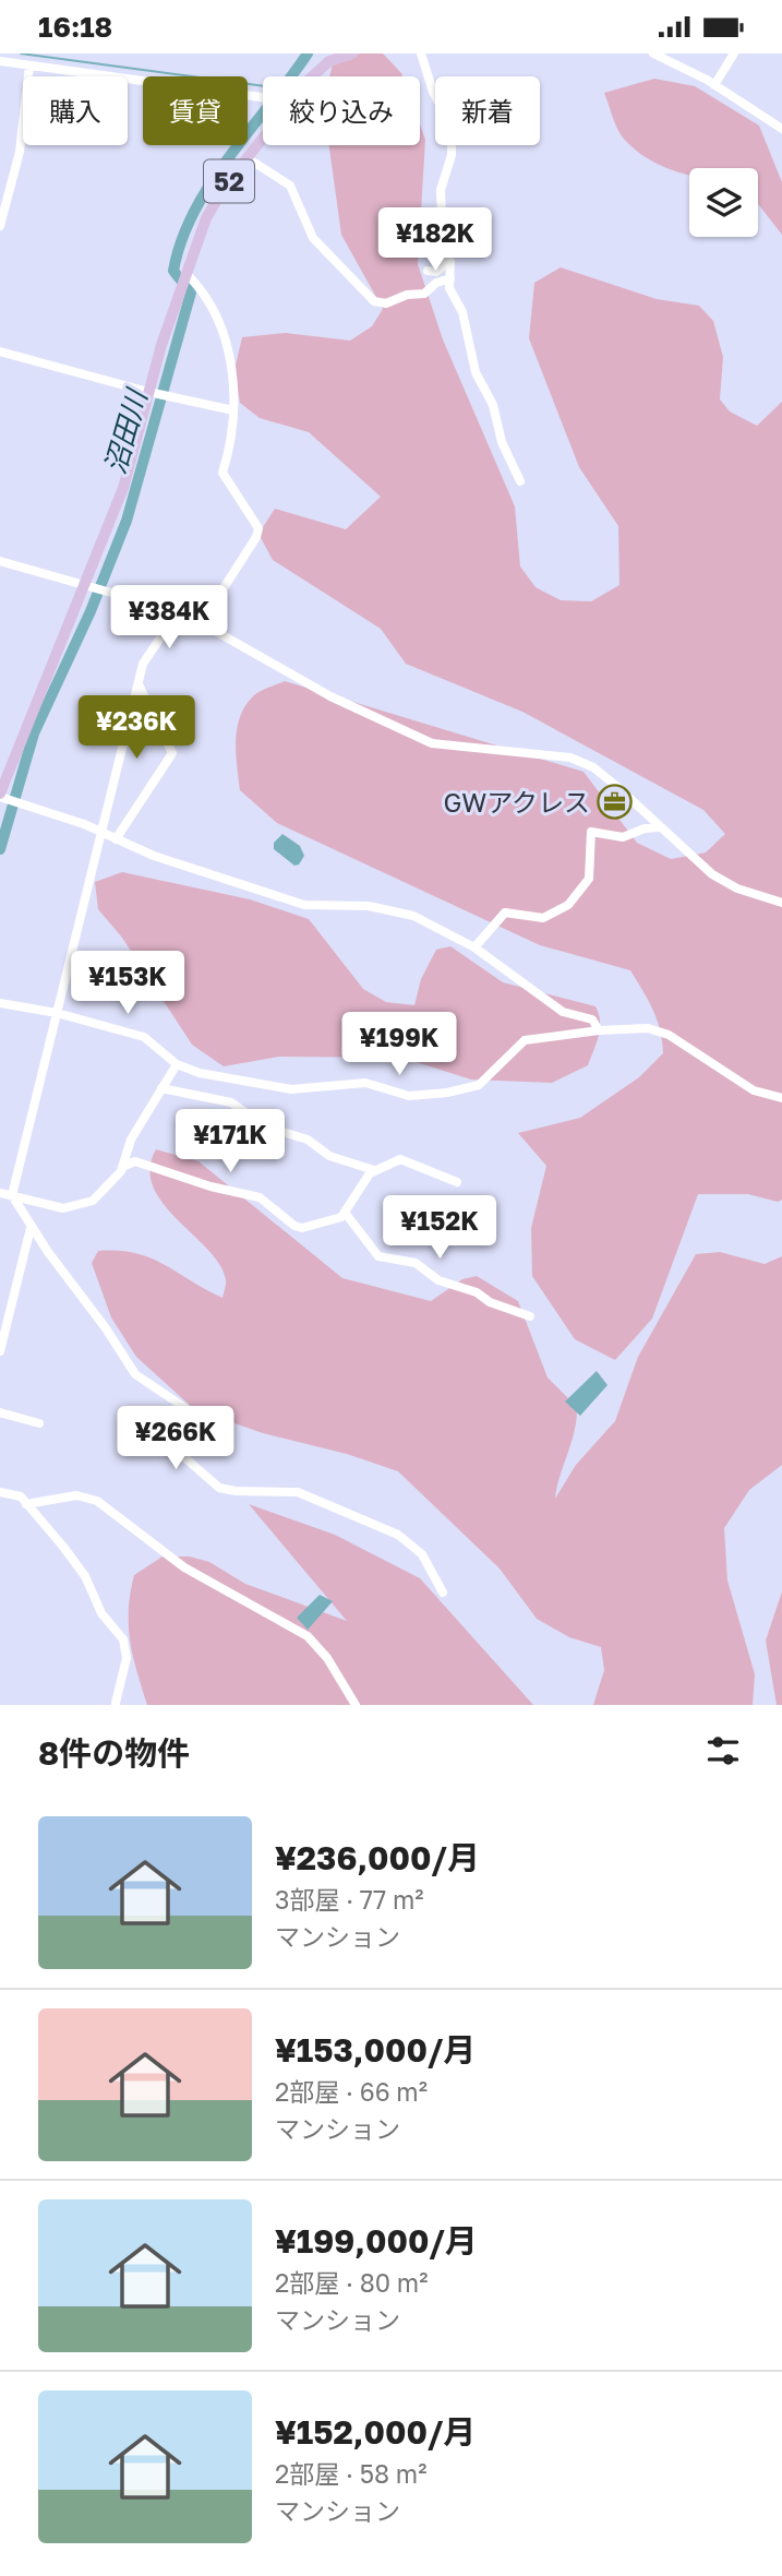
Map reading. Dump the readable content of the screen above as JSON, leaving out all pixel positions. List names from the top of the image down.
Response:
{
  "streets": {
    "main road": ["52"]
  },
  "water": ["沼田川"],
  "places": {
    "office": ["GWアクレス"]
  },
  "page": {
    "status": "16:18",
    "chip": [
      "購入",
      "賃貸",
      "絞り込み",
      "新着"
    ],
    "price": [
      "¥182K",
      "¥384K",
      "¥236K",
      "¥153K",
      "¥199K",
      "¥171K",
      "¥152K",
      "¥266K"
    ],
    "heading": "8件の物件",
    "list": [
      {
        "name": "¥236,000/月",
        "note": "3部屋 · 77 m² · マンション"
      },
      {
        "name": "¥153,000/月",
        "note": "2部屋 · 66 m² · マンション"
      },
      {
        "name": "¥199,000/月",
        "note": "2部屋 · 80 m² · マンション"
      },
      {
        "name": "¥152,000/月",
        "note": "2部屋 · 58 m² · マンション"
      }
    ]
  }
}
